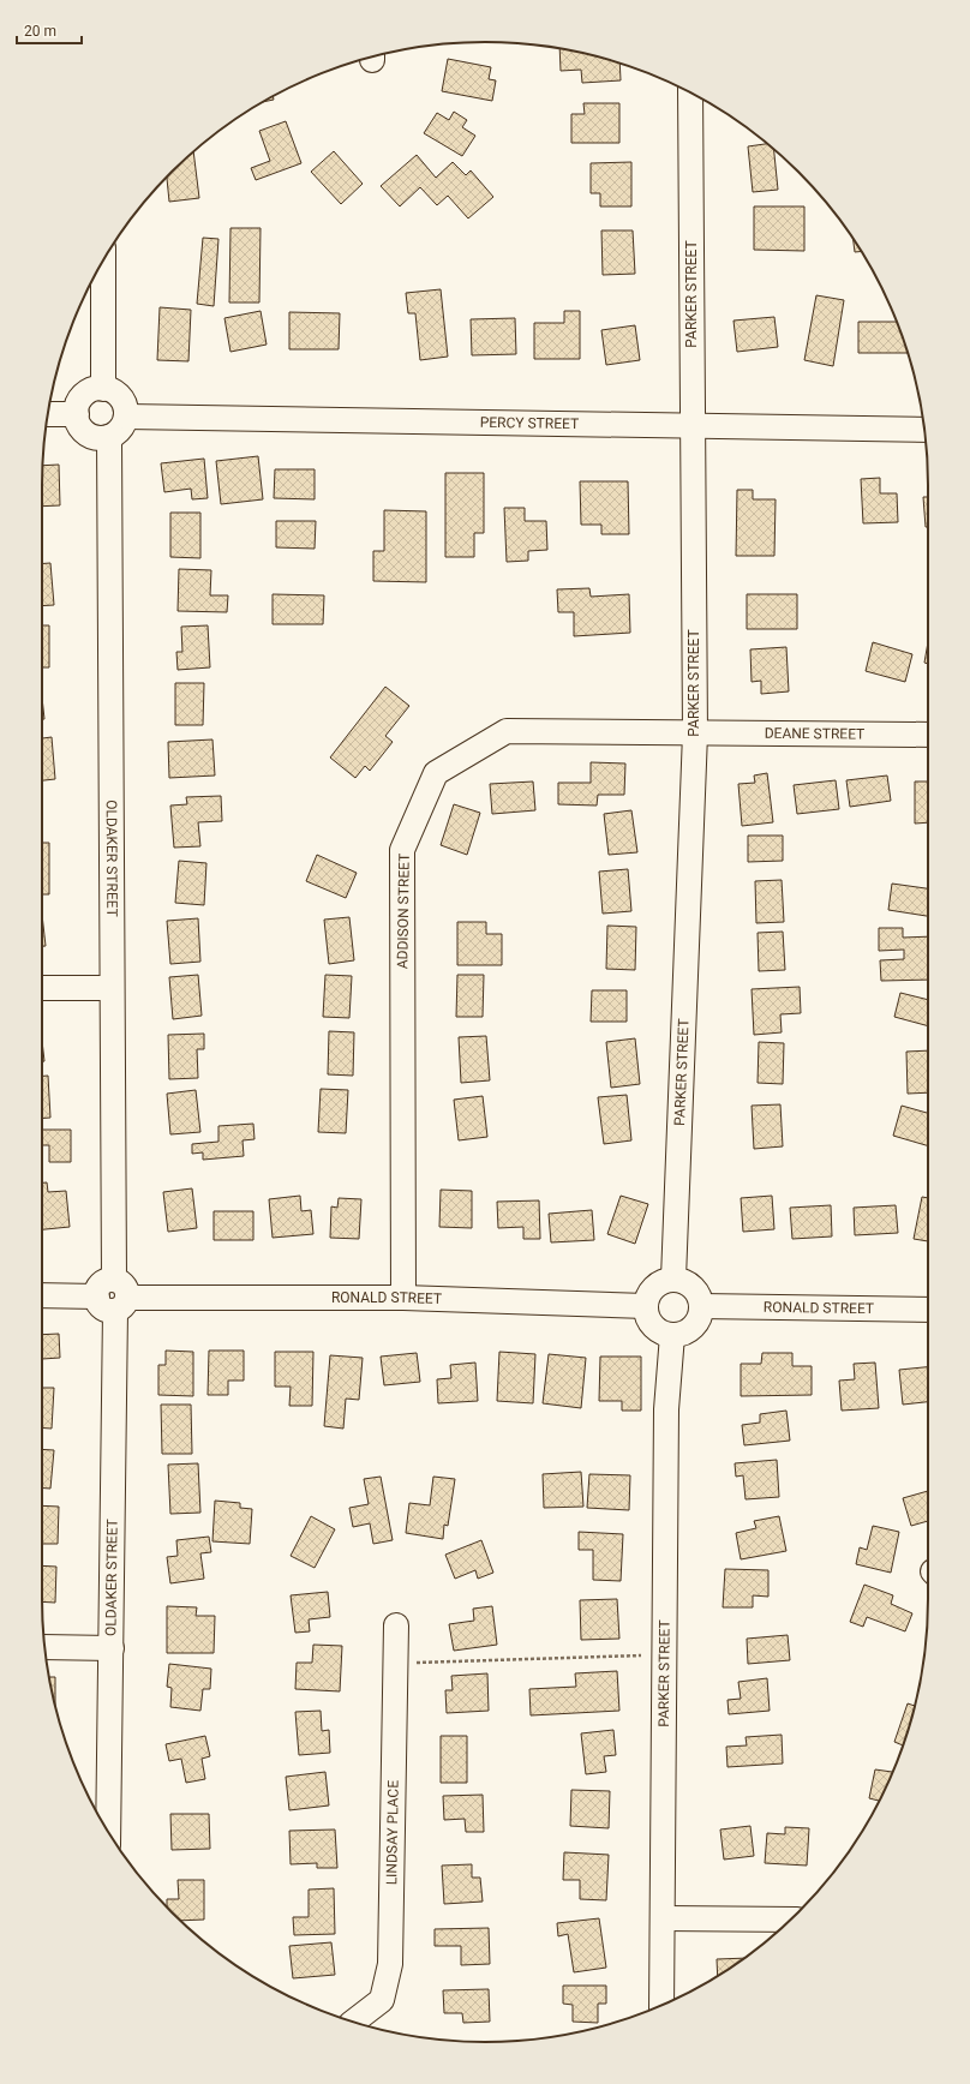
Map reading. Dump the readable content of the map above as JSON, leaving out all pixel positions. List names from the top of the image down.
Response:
{
  "streets": {
    "street": [
      "PARKER STREET",
      "PERCY STREET",
      "DEANE STREET",
      "OLDAKER STREET",
      "ADDISON STREET",
      "RONALD STREET",
      "LINDSAY PLACE"
    ]
  },
  "crossings": [
    ["PARKER STREET", "PERCY STREET"],
    ["PARKER STREET", "DEANE STREET"],
    ["PARKER STREET", "ADDISON STREET"],
    ["PARKER STREET", "RONALD STREET"],
    ["PERCY STREET", "OLDAKER STREET"],
    ["DEANE STREET", "ADDISON STREET"],
    ["OLDAKER STREET", "RONALD STREET"],
    ["ADDISON STREET", "RONALD STREET"]
  ],
  "scale_bar": "20 m"
}
